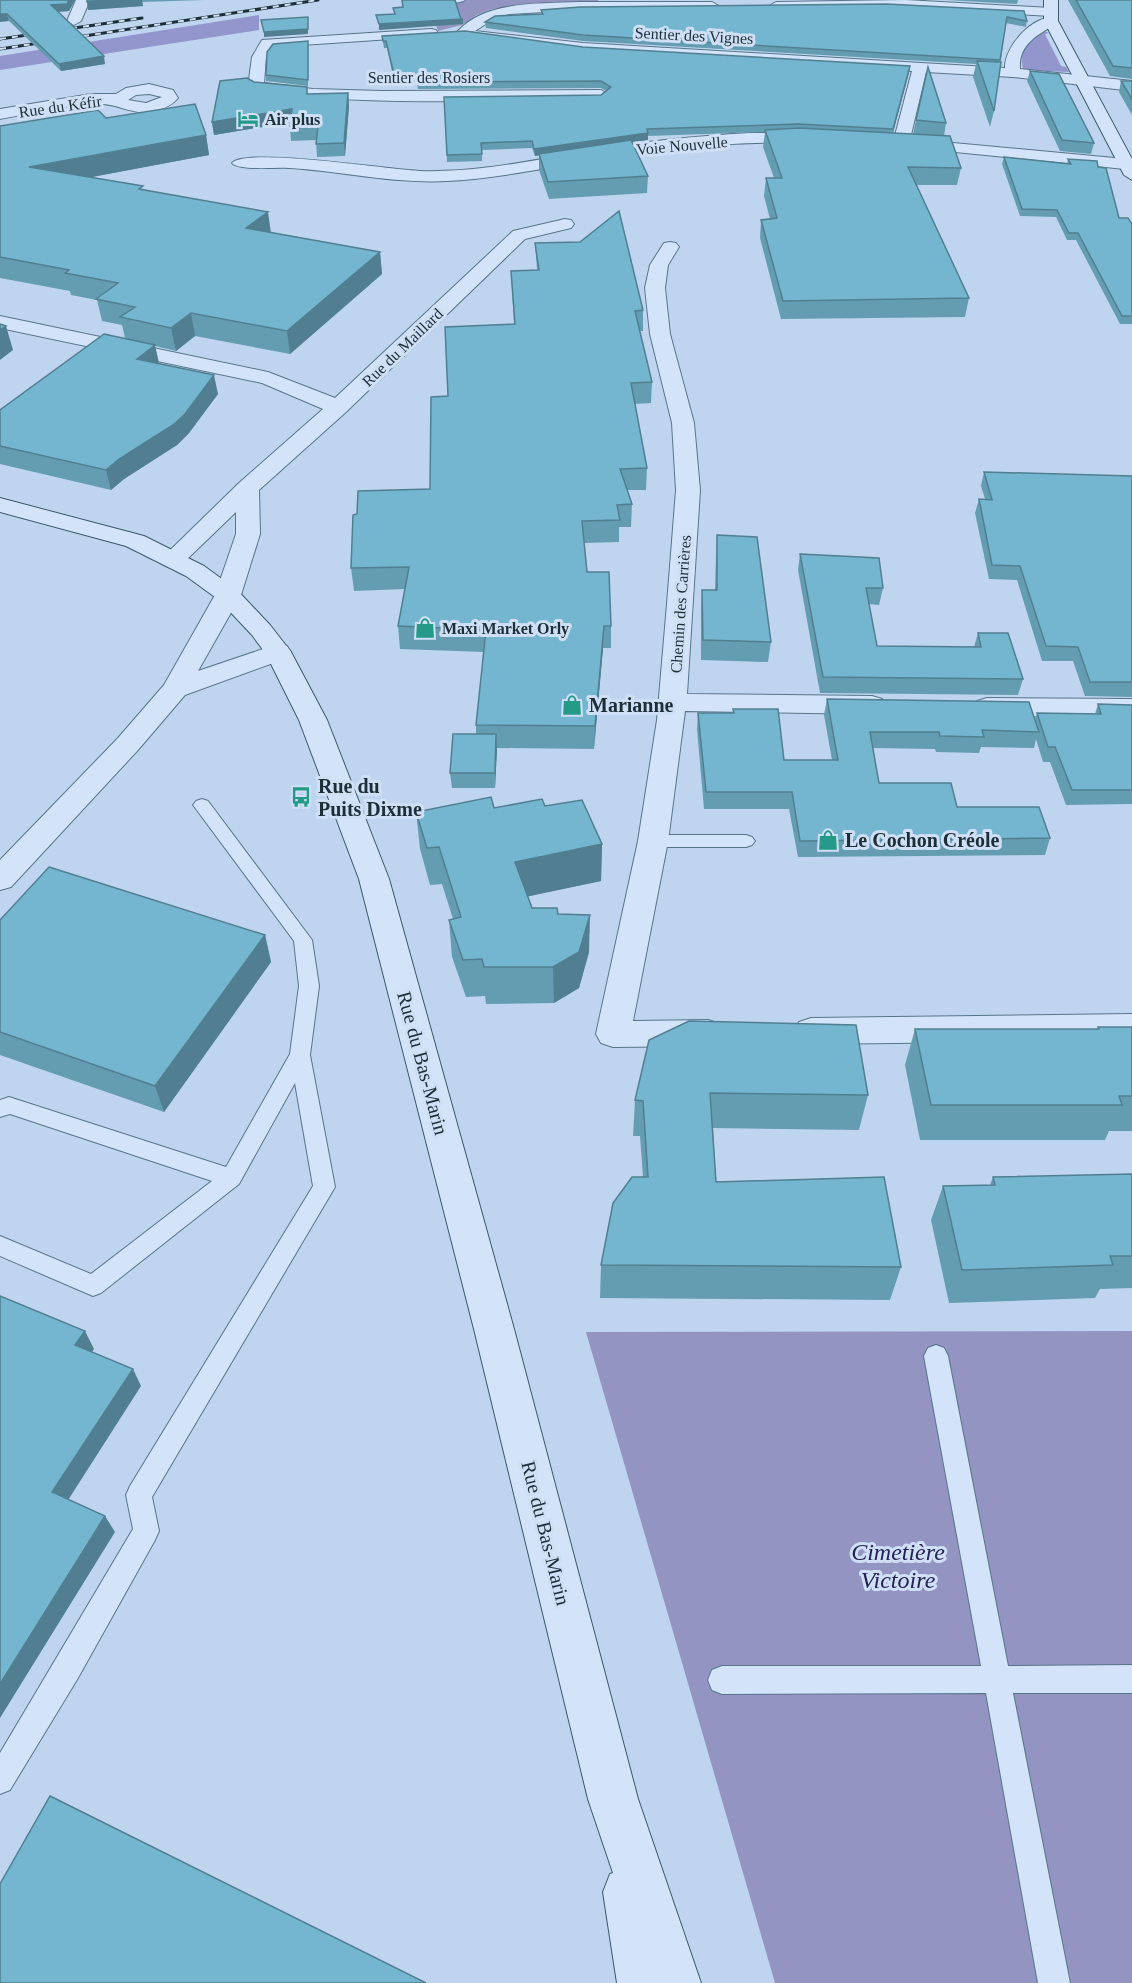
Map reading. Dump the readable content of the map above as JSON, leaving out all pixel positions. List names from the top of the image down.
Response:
{
  "streets": {
    "street": [
      "Sentier des Vignes",
      "Sentier des Rosiers",
      "Rue du Kéfir",
      "Voie Nouvelle",
      "Rue du Maillard",
      "Chemin des Carrières",
      "Rue du Bas-Marin"
    ]
  },
  "crossings": [
    ["Sentier des Vignes", "Sentier des Rosiers"],
    ["Rue du Maillard", "Rue du Bas-Marin"]
  ],
  "parks": ["Cimetière Victoire"],
  "places": {
    "hotel": ["Air plus"],
    "shop": ["Maxi Market Orly", "Marianne", "Le Cochon Créole"],
    "bus stop": ["Rue du Puits Dixme"]
  }
}
